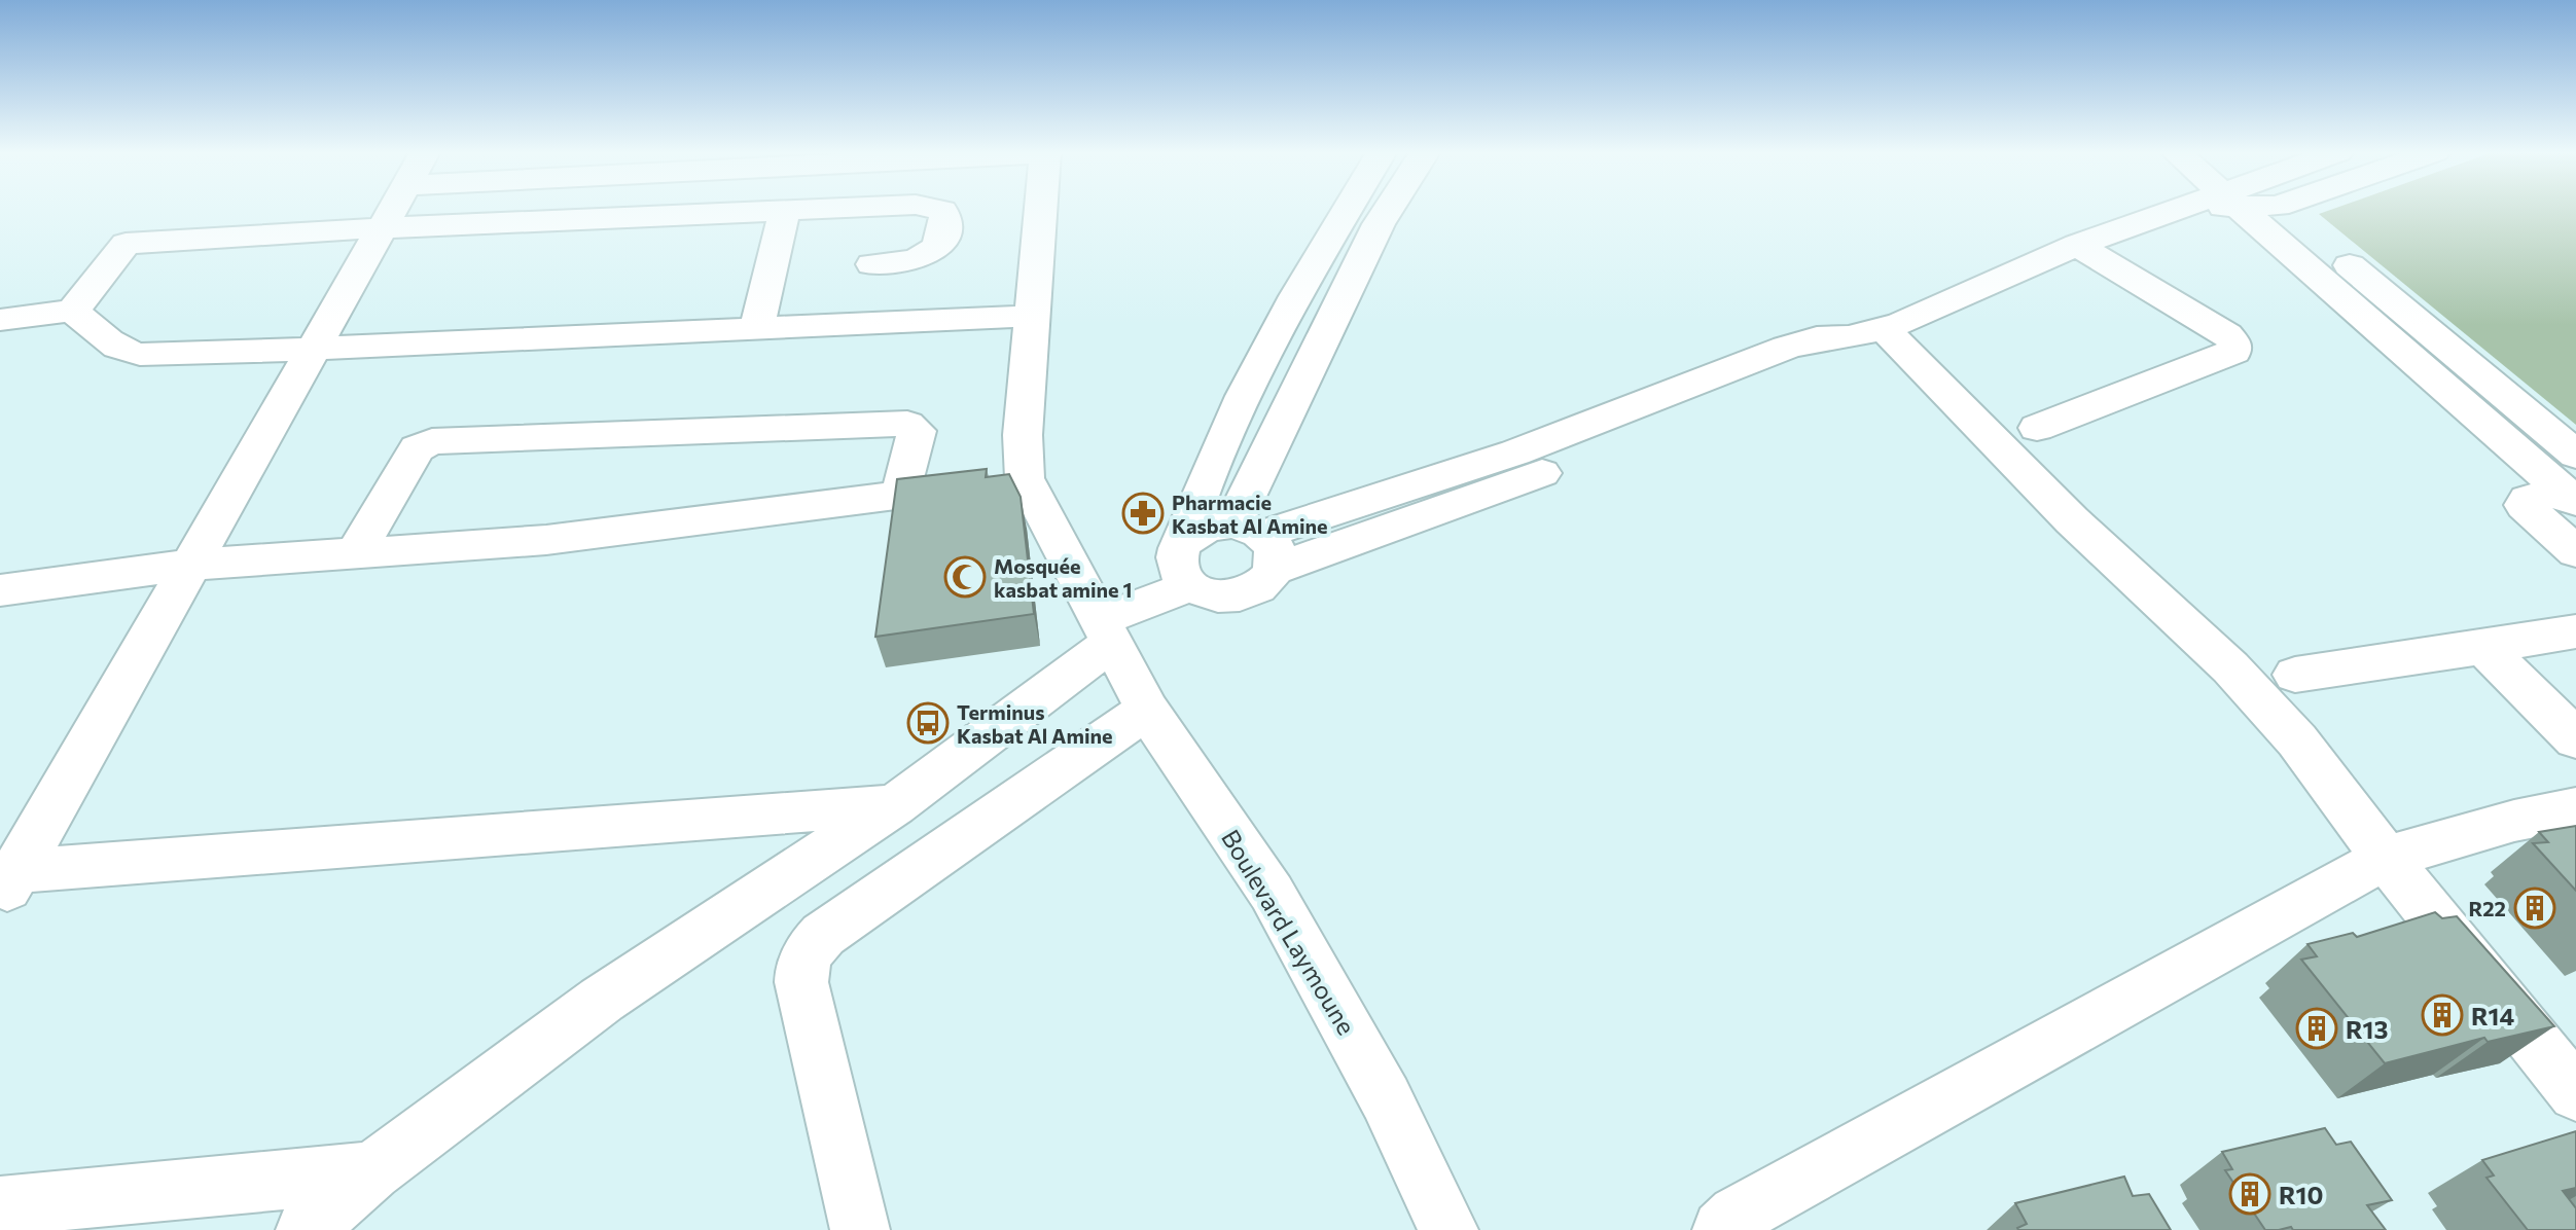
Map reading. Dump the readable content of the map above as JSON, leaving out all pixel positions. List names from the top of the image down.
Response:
{
  "streets": {
    "street": ["Boulevard Laymoune"]
  },
  "places": {
    "pharmacy": ["Pharmacie Kasbat Al Amine"],
    "mosque": ["Mosquée kasbat amine 1"],
    "bus stop": ["Terminus Kasbat Al Amine"],
    "building": [
      "R22",
      "R14",
      "R13",
      "R10"
    ]
  }
}
